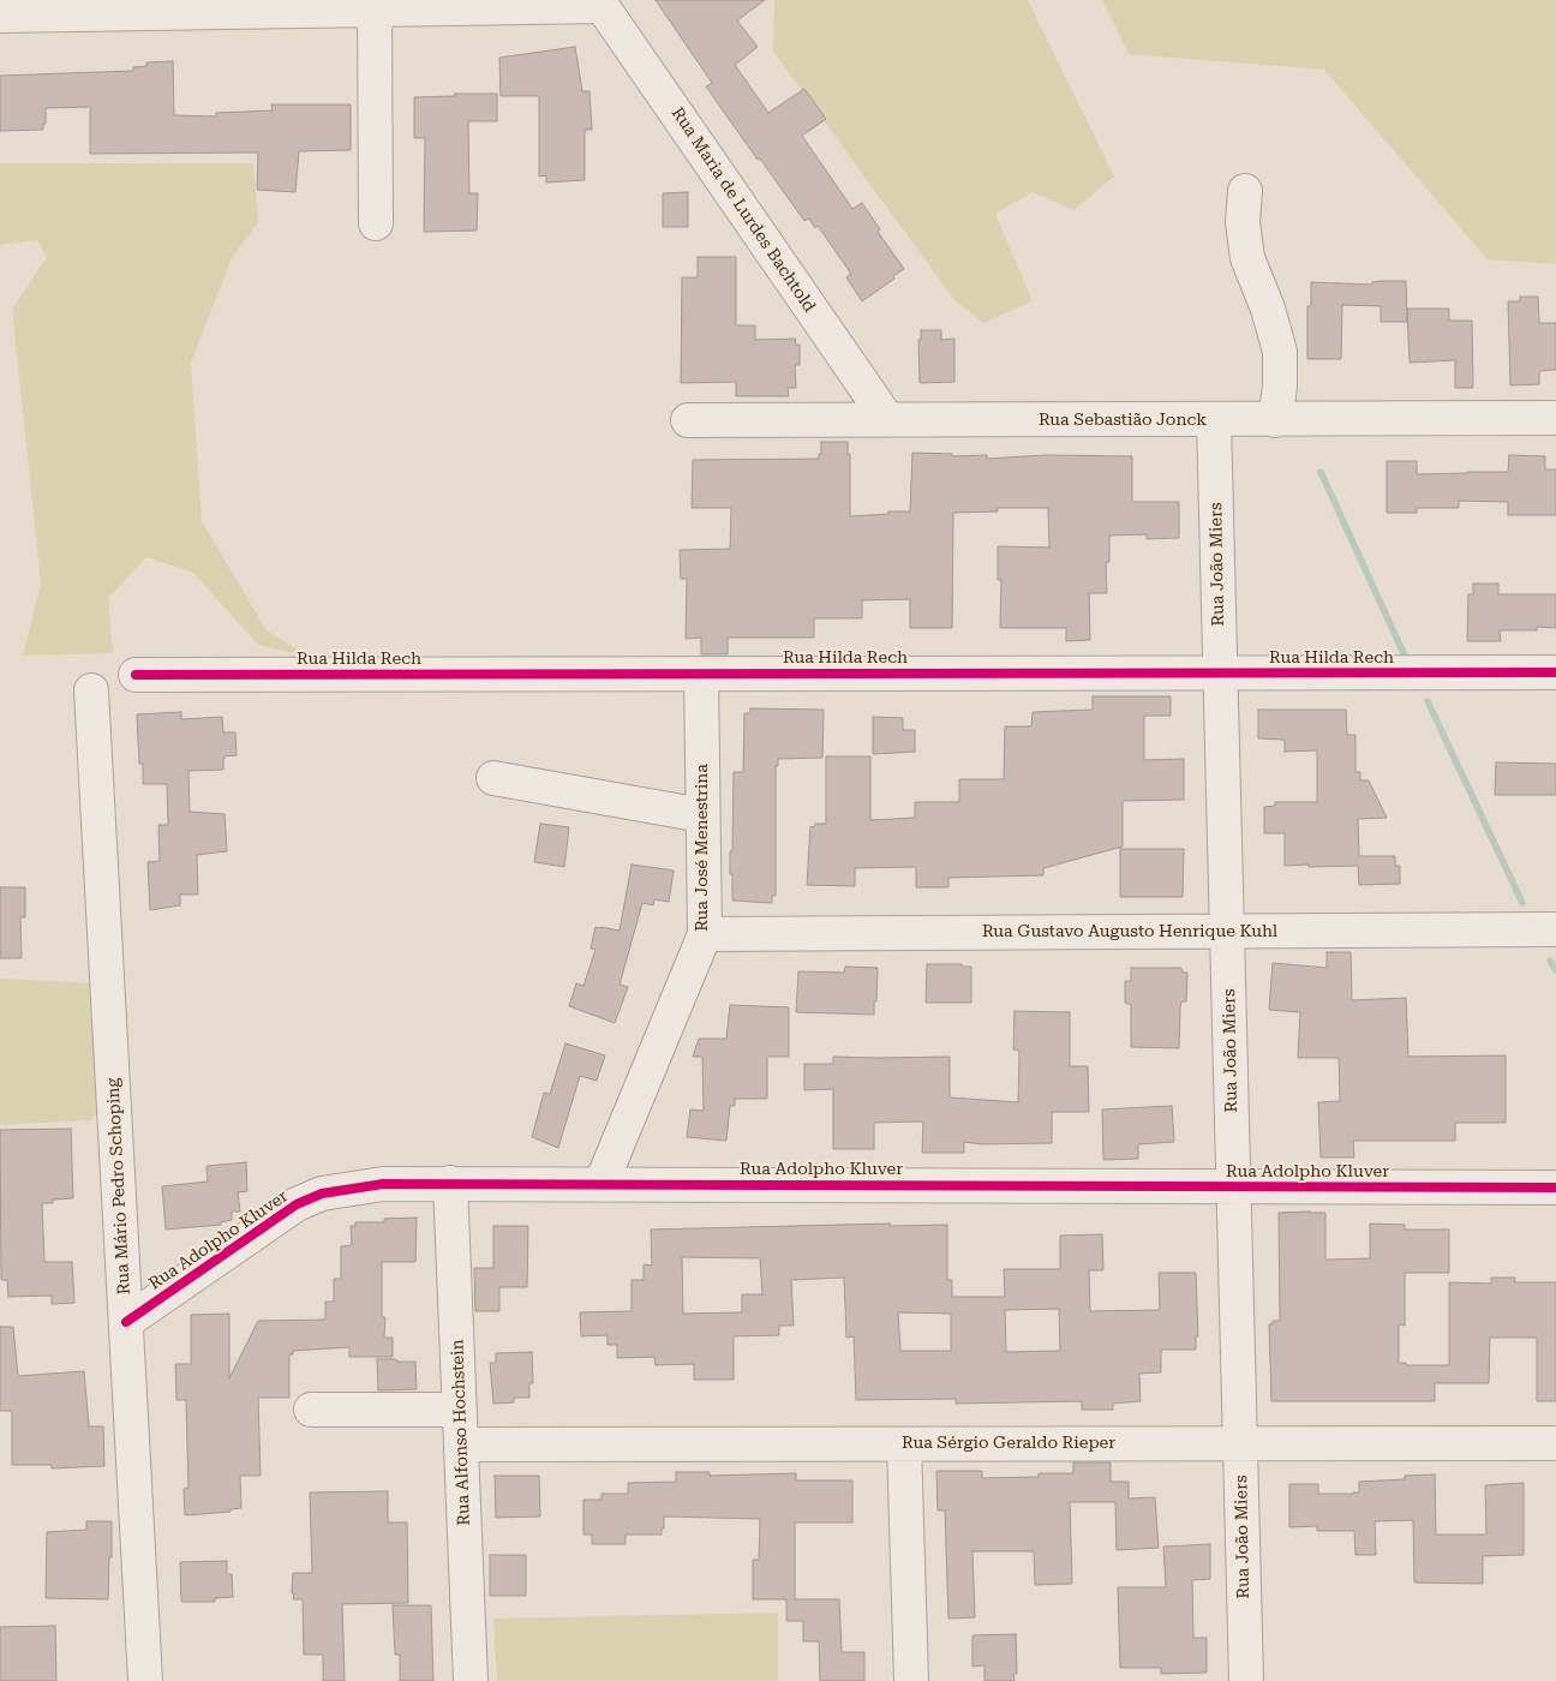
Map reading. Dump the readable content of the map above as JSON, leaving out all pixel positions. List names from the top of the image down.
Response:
{
  "streets": {
    "street": [
      "Rua Maria de Lurdes Bachtold",
      "Rua Sebastião Jonck",
      "Rua João Miers",
      "Rua Hilda Rech",
      "Rua José Menestrina",
      "Rua Gustavo Augusto Henrique Kuhl",
      "Rua Adolpho Kluver",
      "Rua Mário Pedro Schoping",
      "Rua Alfonso Hochstein",
      "Rua Sérgio Geraldo Rieper"
    ]
  },
  "crossings": [
    ["Rua Maria de Lurdes Bachtold", "Rua Sebastião Jonck"],
    ["Rua Sebastião Jonck", "Rua João Miers"],
    ["Rua João Miers", "Rua Hilda Rech"],
    ["Rua João Miers", "Rua Gustavo Augusto Henrique Kuhl"],
    ["Rua João Miers", "Rua Adolpho Kluver"],
    ["Rua João Miers", "Rua Sérgio Geraldo Rieper"],
    ["Rua Hilda Rech", "Rua José Menestrina"],
    ["Rua José Menestrina", "Rua Gustavo Augusto Henrique Kuhl"],
    ["Rua José Menestrina", "Rua Adolpho Kluver"],
    ["Rua Adolpho Kluver", "Rua Mário Pedro Schoping"],
    ["Rua Adolpho Kluver", "Rua Alfonso Hochstein"],
    ["Rua Alfonso Hochstein", "Rua Sérgio Geraldo Rieper"]
  ]
}
